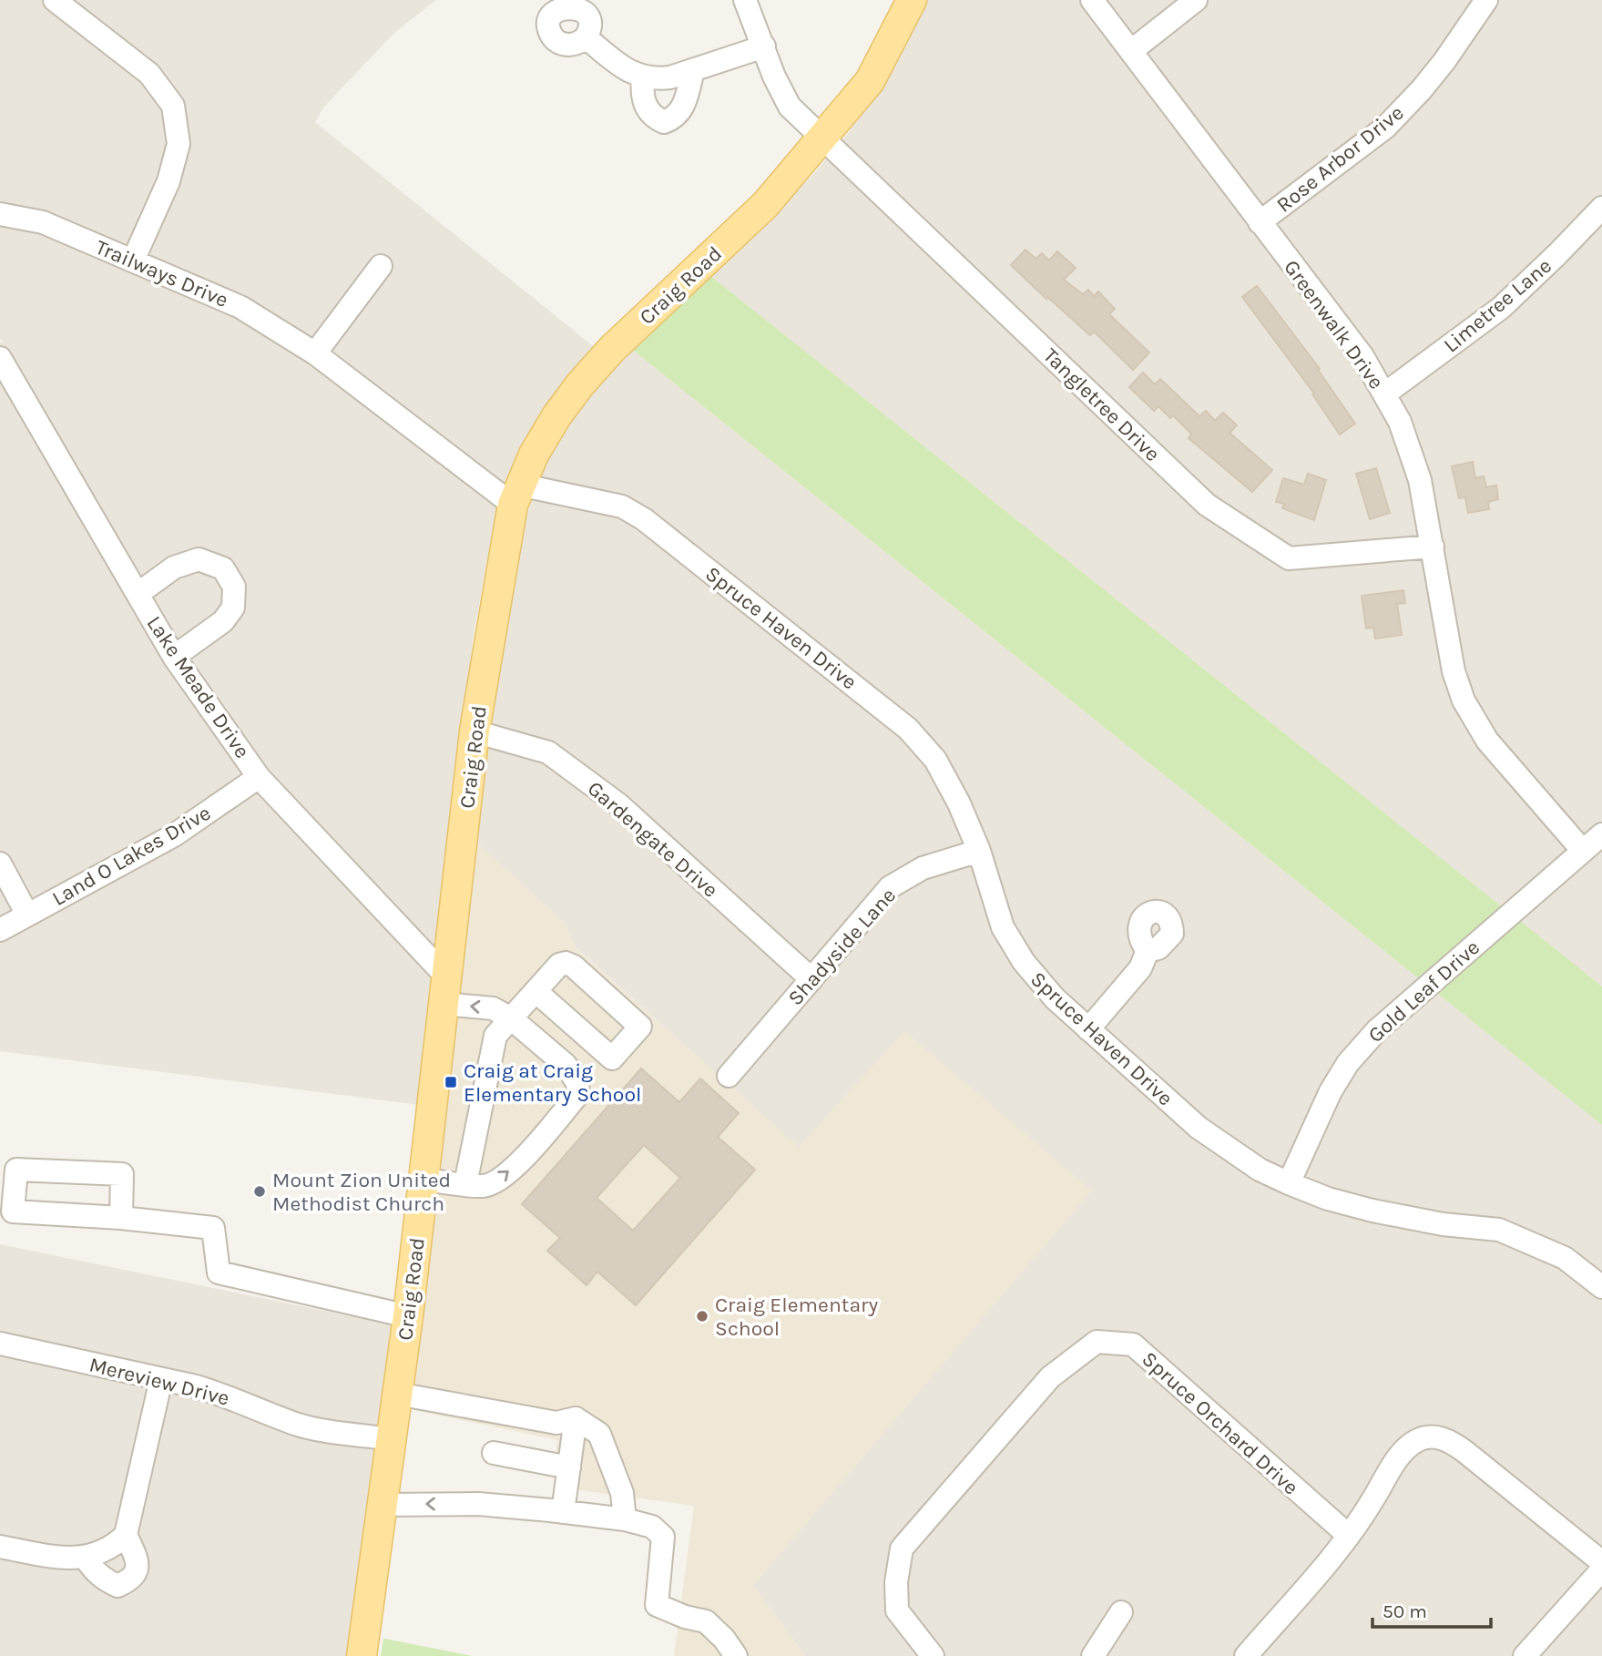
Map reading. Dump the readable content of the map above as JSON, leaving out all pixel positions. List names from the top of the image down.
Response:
{
  "streets": {
    "main road": ["Craig Road"],
    "street": [
      "Rose Arbor Drive",
      "Trailways Drive",
      "Limetree Lane",
      "Greenwalk Drive",
      "Tangletree Drive",
      "Spruce Haven Drive",
      "Lake Meade Drive",
      "Gardengate Drive",
      "Land O Lakes Drive",
      "Shadyside Lane",
      "Gold Leaf Drive",
      "Mereview Drive",
      "Spruce Orchard Drive"
    ]
  },
  "crossings": [
    ["Rose Arbor Drive", "Greenwalk Drive"],
    ["Trailways Drive", "Craig Road"],
    ["Trailways Drive", "Spruce Haven Drive"],
    ["Craig Road", "Tangletree Drive"],
    ["Craig Road", "Spruce Haven Drive"],
    ["Craig Road", "Lake Meade Drive"],
    ["Craig Road", "Gardengate Drive"],
    ["Craig Road", "Mereview Drive"],
    ["Limetree Lane", "Greenwalk Drive"],
    ["Greenwalk Drive", "Tangletree Drive"],
    ["Greenwalk Drive", "Gold Leaf Drive"],
    ["Spruce Haven Drive", "Shadyside Lane"],
    ["Spruce Haven Drive", "Gold Leaf Drive"],
    ["Lake Meade Drive", "Land O Lakes Drive"],
    ["Gardengate Drive", "Shadyside Lane"]
  ],
  "places": {
    "transit": ["Craig at Craig Elementary School"],
    "other": ["Mount Zion United Methodist Church", "Craig Elementary School"]
  },
  "scale_bar": "50 m"
}
